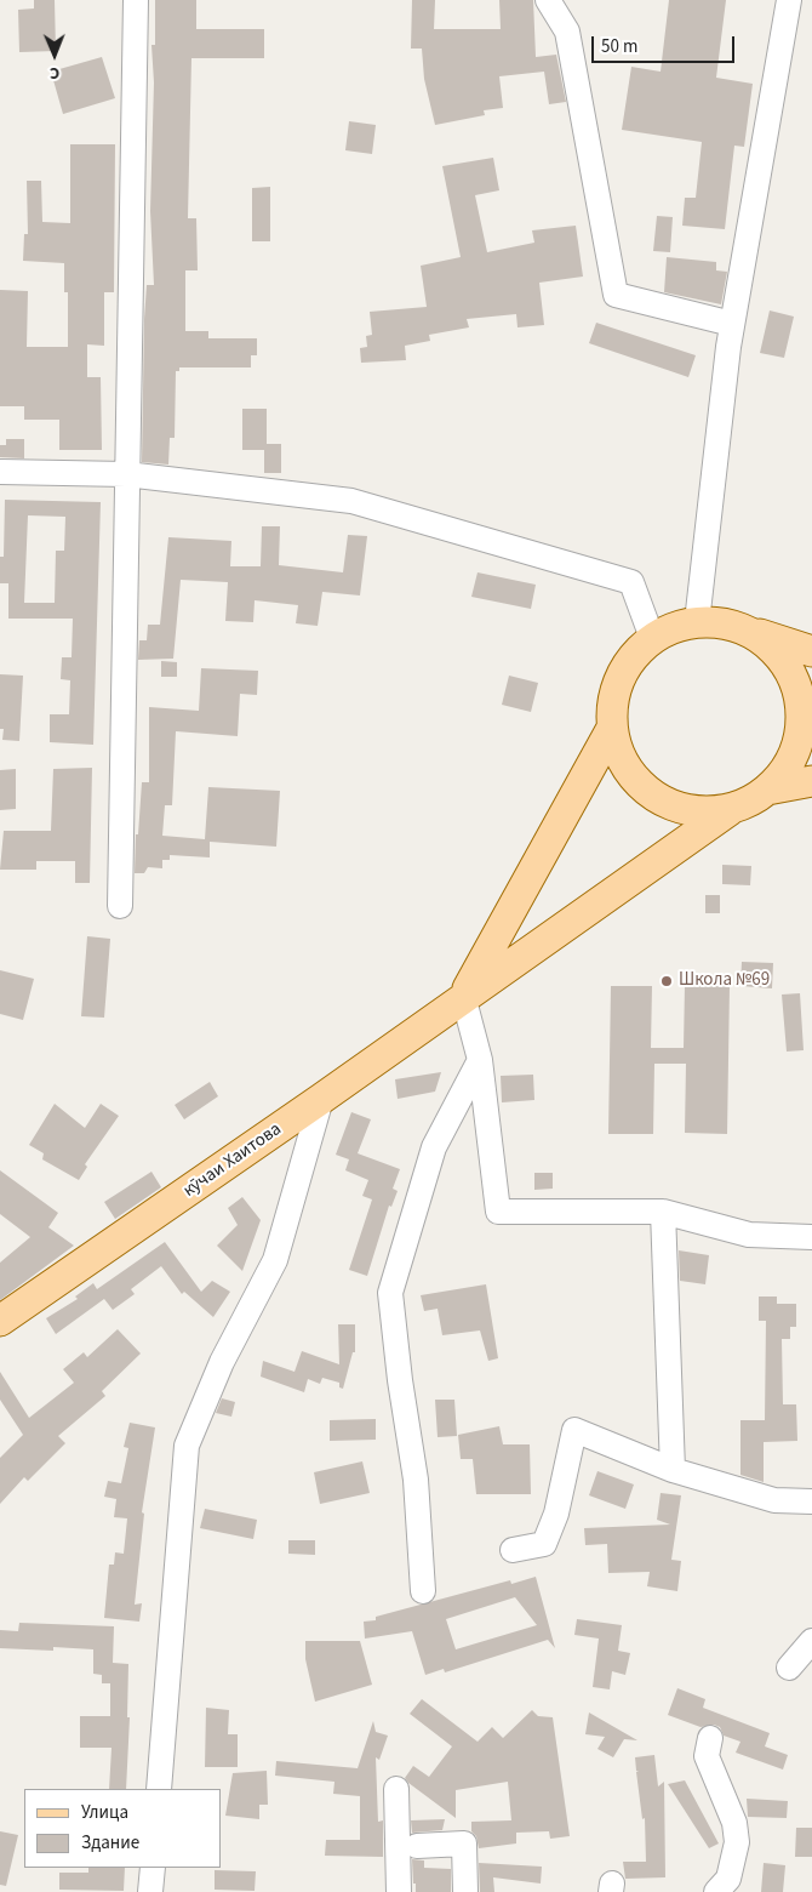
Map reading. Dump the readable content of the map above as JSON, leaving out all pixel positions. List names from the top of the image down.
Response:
{
  "streets": {
    "main road": ["кӯчаи Хаитова"]
  },
  "places": ["Школа №69"],
  "legend": ["Улица", "Здание"],
  "scale_bar": "50 m",
  "north": "bottom"
}
